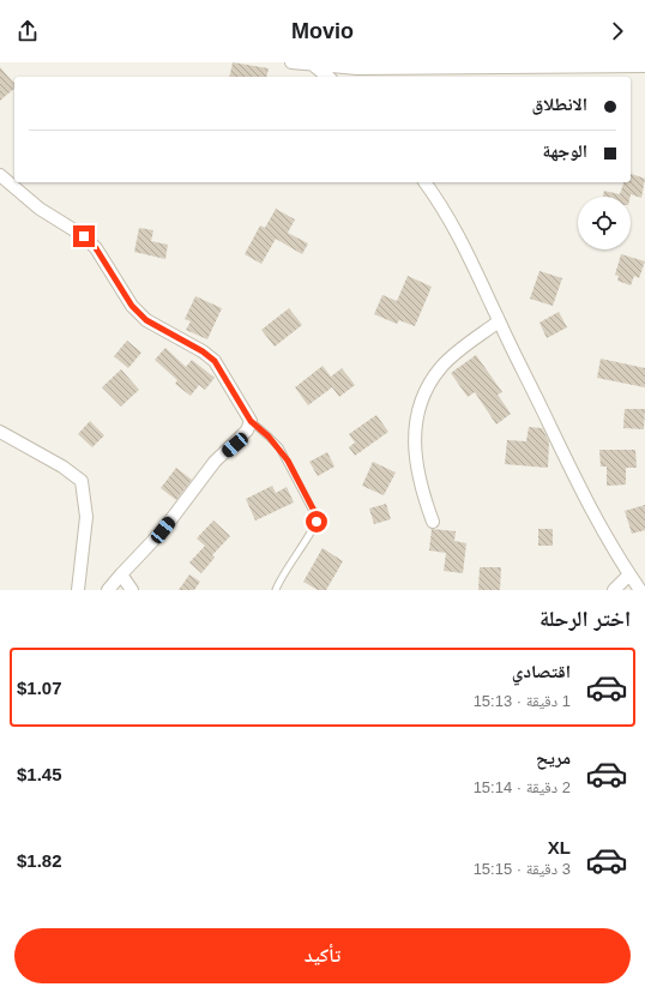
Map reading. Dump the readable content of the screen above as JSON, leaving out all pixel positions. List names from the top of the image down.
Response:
{
  "page": {
    "header": "Movio",
    "banner": ["الانطلاق", "الوجهة"],
    "heading": "اختر الرحلة",
    "list": [
      {
        "name": "اقتصادي",
        "note": "1 دقيقة · 15:13",
        "value": "$1.07"
      },
      {
        "name": "مريح",
        "note": "2 دقيقة · 15:14",
        "value": "$1.45"
      },
      {
        "name": "XL",
        "note": "3 دقيقة · 15:15",
        "value": "$1.82"
      }
    ],
    "buttons": "تأكيد"
  }
}
